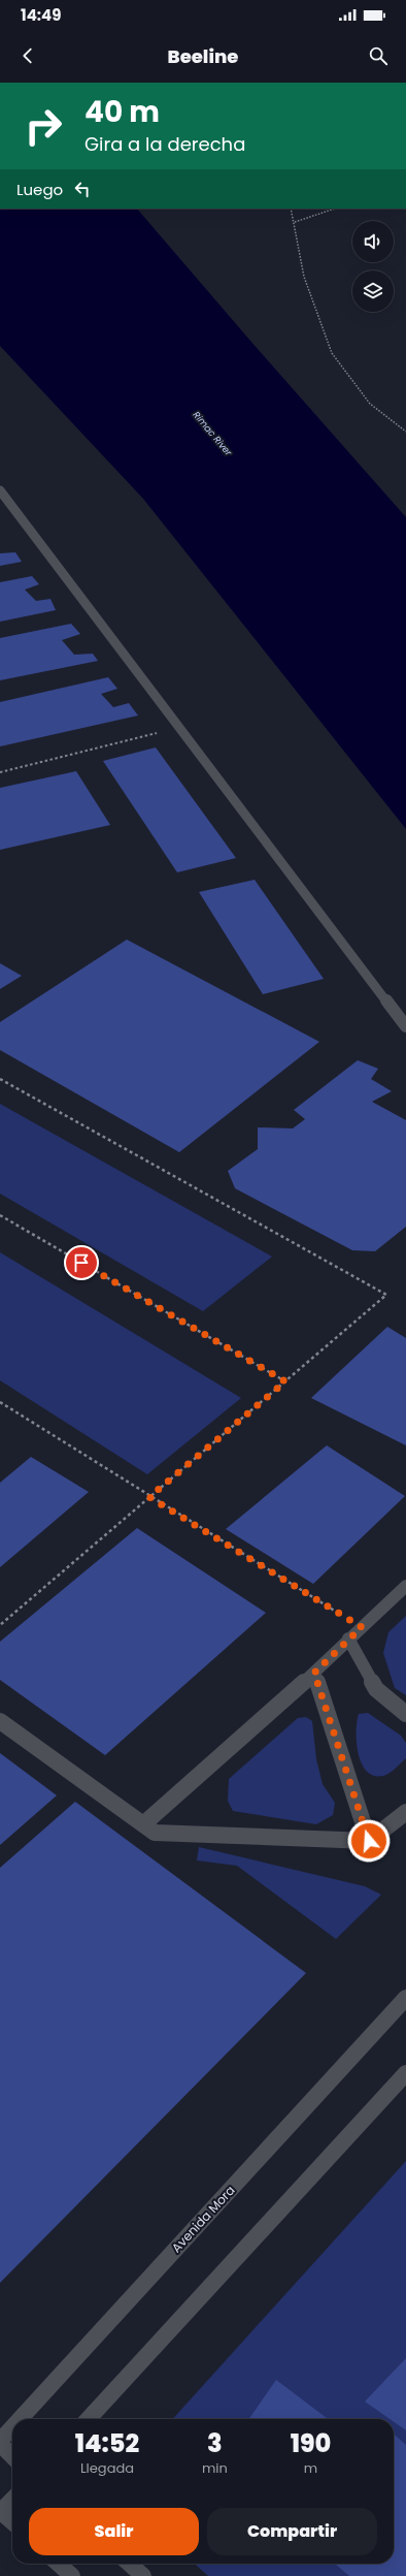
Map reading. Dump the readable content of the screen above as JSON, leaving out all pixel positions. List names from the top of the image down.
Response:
{
  "streets": {
    "lane": ["Avenida Mora"]
  },
  "water": ["Rimac River"],
  "page": {
    "status": "14:49",
    "header": "Beeline",
    "turn": ["40 m", "Gira a la derecha"],
    "then": "Luego",
    "eta": [
      "14:52",
      "Llegada",
      "3",
      "min",
      "190",
      "m"
    ],
    "buttons": ["Salir", "Compartir"]
  }
}
